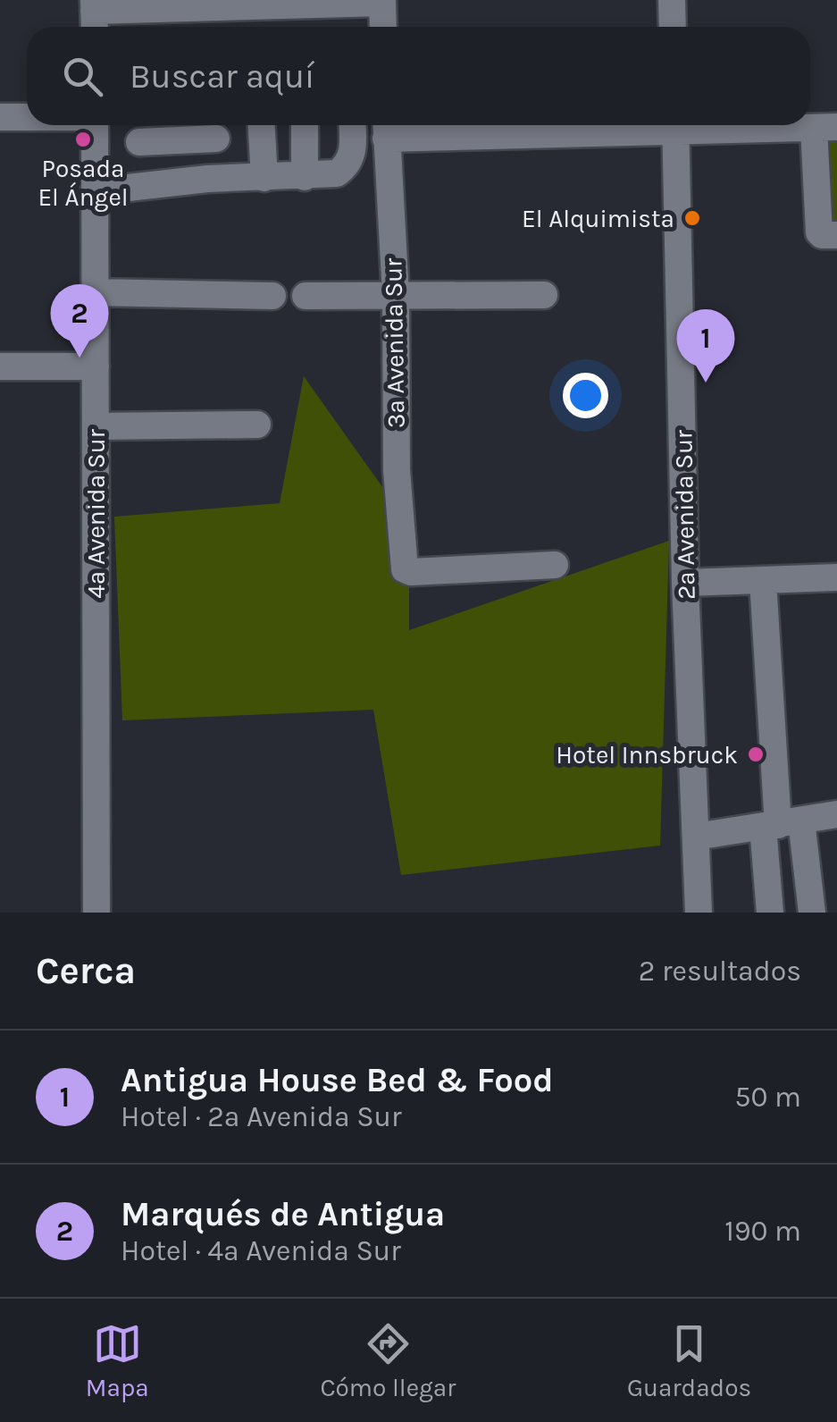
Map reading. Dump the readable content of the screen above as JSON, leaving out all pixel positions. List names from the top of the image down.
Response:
{
  "streets": {
    "street": ["3a Avenida Sur", "4a Avenida Sur", "2a Avenida Sur"]
  },
  "places": ["Posada El Ángel", "El Alquimista", "Hotel Innsbruck"],
  "page": {
    "search": "Buscar aquí",
    "pins": ["2", "1"],
    "heading": ["Cerca", "2 resultados"],
    "list": [
      {
        "mark": "1",
        "name": "Antigua House Bed & Food",
        "note": "Hotel · 2a Avenida Sur",
        "value": "50 m"
      },
      {
        "mark": "2",
        "name": "Marqués de Antigua",
        "note": "Hotel · 4a Avenida Sur",
        "value": "190 m"
      }
    ],
    "nav": ["Mapa", "Cómo llegar", "Guardados"]
  }
}
